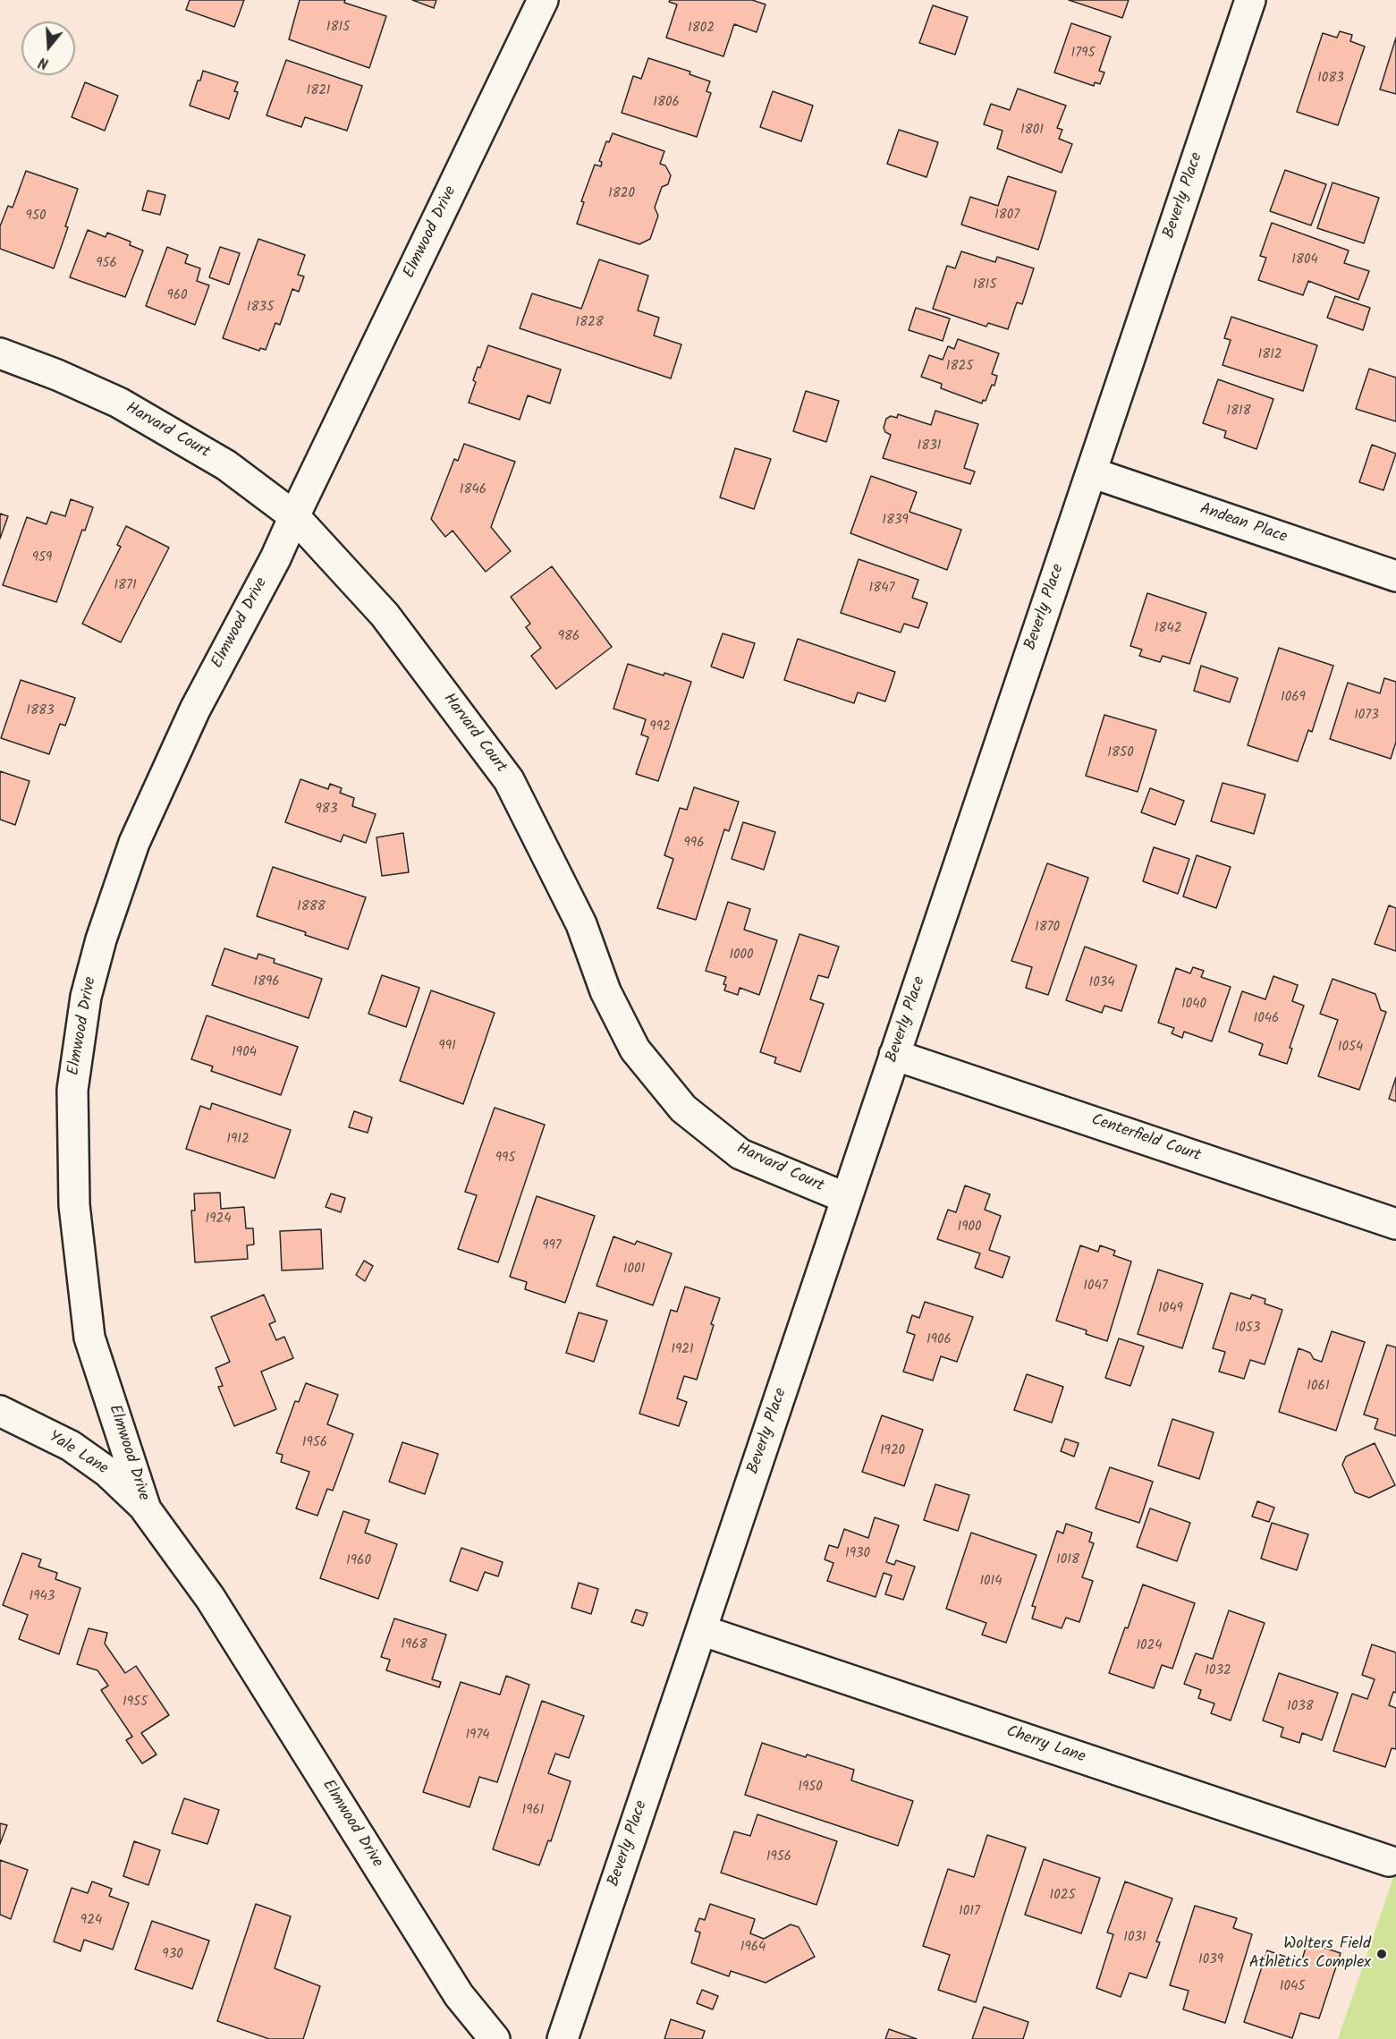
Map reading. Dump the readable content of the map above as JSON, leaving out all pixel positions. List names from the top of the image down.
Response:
{
  "streets": {
    "street": [
      "Beverly Place",
      "Elmwood Drive",
      "Harvard Court",
      "Andean Place",
      "Centerfield Court",
      "Yale Lane",
      "Cherry Lane"
    ]
  },
  "crossings": [
    ["Beverly Place", "Harvard Court"],
    ["Beverly Place", "Andean Place"],
    ["Beverly Place", "Centerfield Court"],
    ["Beverly Place", "Cherry Lane"],
    ["Elmwood Drive", "Harvard Court"],
    ["Elmwood Drive", "Yale Lane"]
  ],
  "places": ["Wolters Field Athletics Complex"],
  "house_numbers": [
    "1815",
    "1802",
    "1795",
    "1083",
    "1821",
    "1806",
    "1801",
    "1820",
    "1807",
    "950",
    "1804",
    "956",
    "1815",
    "960",
    "1835",
    "1828",
    "1812",
    "1825",
    "1818",
    "1831",
    "1846",
    "1839",
    "959",
    "1871",
    "1847",
    "1842",
    "986",
    "1069",
    "1883",
    "1073",
    "992",
    "1850",
    "983",
    "996",
    "1888",
    "1870",
    "1000",
    "1896",
    "1034",
    "1040",
    "1046",
    "991",
    "1054",
    "1904",
    "1912",
    "995",
    "1924",
    "1900",
    "997",
    "1001",
    "1047",
    "1049",
    "1053",
    "1906",
    "1921",
    "1061",
    "1956",
    "1920",
    "1930",
    "1018",
    "1960",
    "1014",
    "1943",
    "1968",
    "1024",
    "1032",
    "1955",
    "1038",
    "1974",
    "1950",
    "1961",
    "1956",
    "1025",
    "1017",
    "924",
    "1031",
    "1964",
    "930",
    "1039",
    "1045"
  ],
  "north": "bottom"
}
